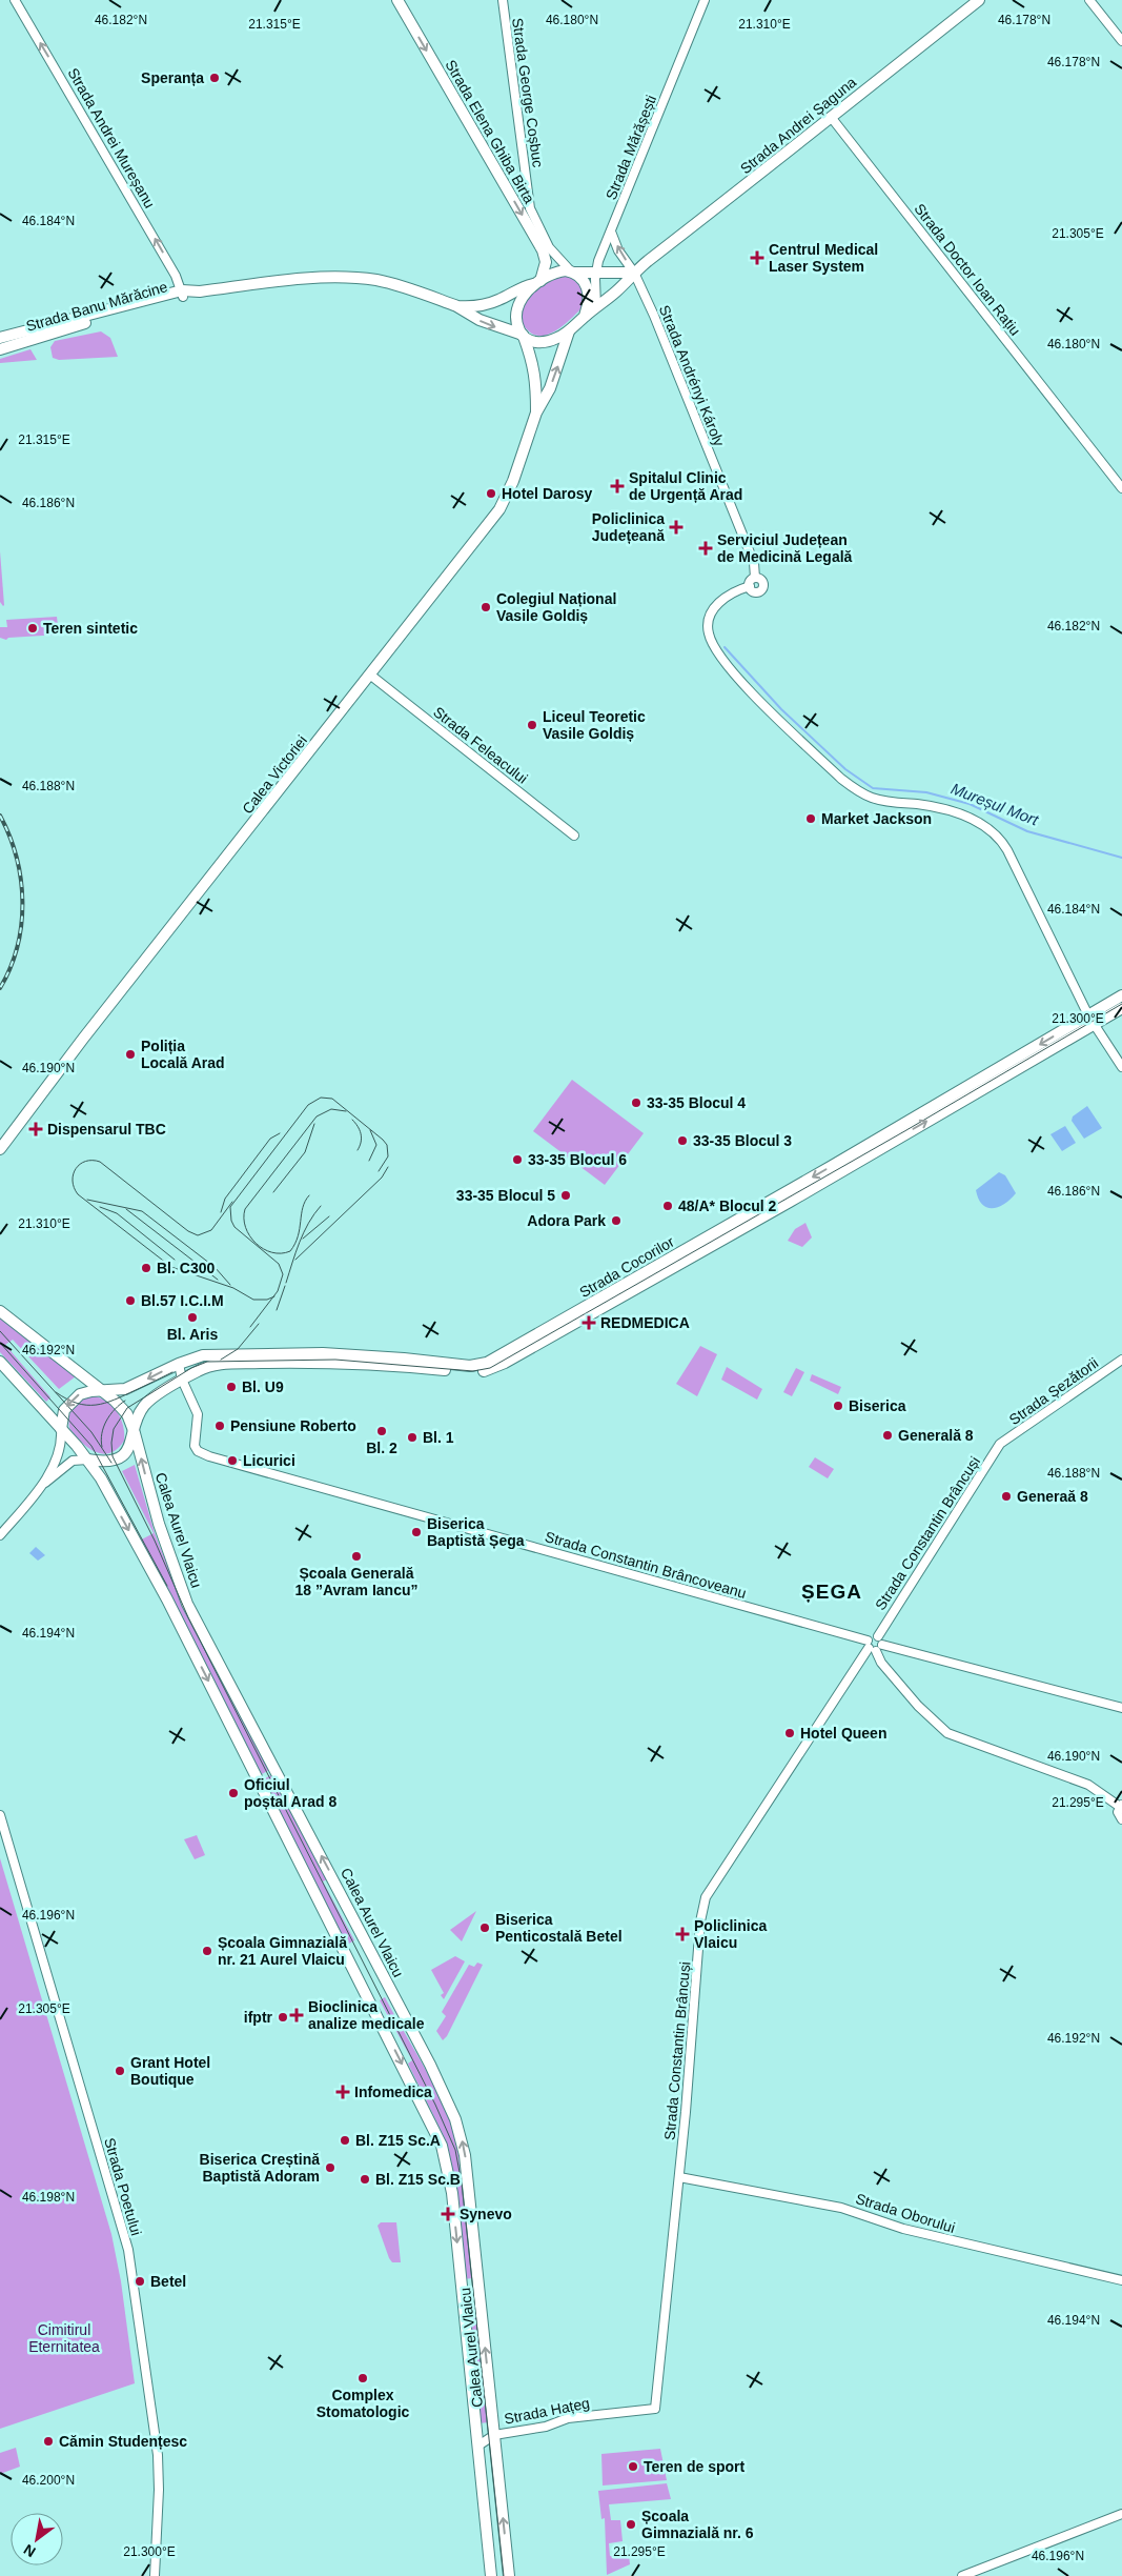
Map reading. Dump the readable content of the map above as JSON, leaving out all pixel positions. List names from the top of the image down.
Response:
{
  "streets": {
    "main road": [
      "Strada Andrei Șaguna",
      "Strada Elena Ghiba Birta",
      "Strada Banu Mărăcine",
      "Calea Victoriei",
      "Strada Cocorilor",
      "Calea Aurel Vlaicu"
    ],
    "street": [
      "Strada George Coșbuc",
      "Strada Andrei Mureșanu",
      "Strada Mărășești",
      "Strada Doctor Ioan Rațiu",
      "Strada Andrényi Károly",
      "Strada Feleacului",
      "Strada Șezătorii",
      "Strada Constantin Brâncuși",
      "Strada Constantin Brâncoveanu",
      "Strada Poetului",
      "Strada Oborului",
      "Strada Hațeg"
    ]
  },
  "crossings": [
    ["Strada George Coșbuc", "Strada Andrei Șaguna"],
    ["Strada George Coșbuc", "Strada Elena Ghiba Birta"],
    ["Strada George Coșbuc", "Strada Banu Mărăcine"],
    ["Strada George Coșbuc", "Calea Victoriei"],
    ["Strada Andrei Șaguna", "Strada Elena Ghiba Birta"],
    ["Strada Andrei Șaguna", "Strada Mărășești"],
    ["Strada Andrei Șaguna", "Strada Doctor Ioan Rațiu"],
    ["Strada Andrei Șaguna", "Strada Banu Mărăcine"],
    ["Strada Andrei Șaguna", "Strada Andrényi Károly"],
    ["Strada Andrei Șaguna", "Calea Victoriei"],
    ["Strada Elena Ghiba Birta", "Strada Banu Mărăcine"],
    ["Strada Elena Ghiba Birta", "Calea Victoriei"],
    ["Strada Andrei Mureșanu", "Strada Banu Mărăcine"],
    ["Strada Banu Mărăcine", "Calea Victoriei"],
    ["Strada Feleacului", "Calea Victoriei"],
    ["Strada Cocorilor", "Calea Aurel Vlaicu"],
    ["Strada Cocorilor", "Strada Constantin Brâncoveanu"],
    ["Strada Șezătorii", "Strada Constantin Brâncuși"],
    ["Calea Aurel Vlaicu", "Strada Hațeg"],
    ["Strada Constantin Brâncuși", "Strada Constantin Brâncoveanu"],
    ["Strada Constantin Brâncuși", "Strada Oborului"],
    ["Strada Constantin Brâncuși", "Strada Hațeg"]
  ],
  "one_way": ["Strada Elena Ghiba Birta", "Strada Andrei Mureșanu"],
  "districts": ["ȘEGA"],
  "water": ["Mureșul Mort"],
  "parks": ["Cimitirul Eternitatea"],
  "places": {
    "other": [
      "Speranța",
      "Hotel Darosy",
      "Colegiul Național Vasile Goldiș",
      "Teren sintetic",
      "Liceul Teoretic Vasile Goldiș",
      "Market Jackson",
      "Poliția Locală Arad",
      "33-35 Blocul 4",
      "33-35 Blocul 3",
      "33-35 Blocul 6",
      "33-35 Blocul 5",
      "48/A* Blocul 2",
      "Adora Park",
      "Bl. C300",
      "Bl.57 I.C.I.M",
      "Bl. Aris",
      "Bl. U9",
      "Biserica",
      "Pensiune Roberto",
      "Bl. 2",
      "Generală 8",
      "Bl. 1",
      "Licurici",
      "Generaă 8",
      "Biserica Baptistă Șega",
      "Școala Generală 18 ”Avram Iancu”",
      "Hotel Queen",
      "Oficiul poștal Arad 8",
      "Biserica Penticostală Betel",
      "Școala Gimnazială nr. 21 Aurel Vlaicu",
      "ifptr",
      "Grant Hotel Boutique",
      "Bl. Z15 Sc.A",
      "Biserica Creștină Baptistă Adoram",
      "Bl. Z15 Sc.B",
      "Betel",
      "Complex Stomatologic",
      "Cămin Studențesc",
      "Teren de sport",
      "Școala Gimnazială nr. 6"
    ],
    "health": [
      "Centrul Medical Laser System",
      "Spitalul Clinic de Urgență Arad",
      "Policlinica Județeană",
      "Serviciul Județean de Medicină Legală",
      "Dispensarul TBC",
      "REDMEDICA",
      "Policlinica Vlaicu",
      "Bioclinica analize medicale",
      "Infomedica",
      "Synevo"
    ]
  },
  "north": "bottom left",
  "coordinates": [
    "46.182°N",
    "46.180°N",
    "46.178°N",
    "21.315°E",
    "21.310°E",
    "46.184°N",
    "21.305°E",
    "46.186°N",
    "46.188°N",
    "21.300°E",
    "46.190°N",
    "46.192°N",
    "46.194°N",
    "21.295°E",
    "46.196°N",
    "46.198°N",
    "46.200°N"
  ]
}
